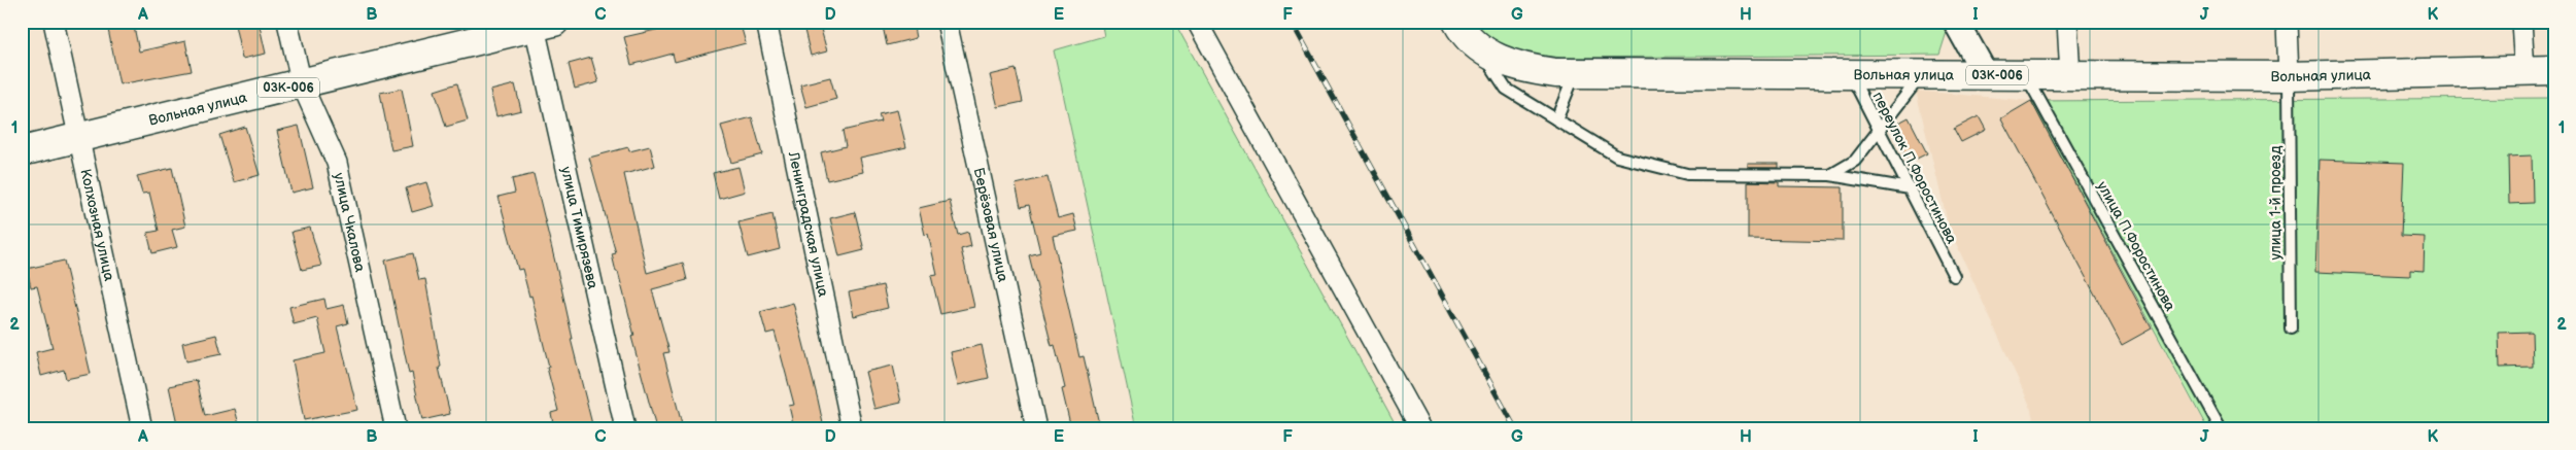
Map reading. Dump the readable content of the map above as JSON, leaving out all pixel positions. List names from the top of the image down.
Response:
{
  "streets": {
    "main road": ["Вольная улица", "03К-006"],
    "street": [
      "улица Чкалова",
      "Ленинградская улица",
      "Колхозная улица",
      "Берёзовая улица",
      "улица Тимирязева"
    ],
    "lane": ["переулок П.Форостинова", "улица 1-й проезд", "улица П.Форостинова"]
  },
  "crossings": [
    ["Вольная улица", "переулок П.Форостинова"],
    ["Вольная улица", "улица 1-й проезд"],
    ["Вольная улица", "улица Чкалова"],
    ["Вольная улица", "Колхозная улица"],
    ["Вольная улица", "улица Тимирязева"],
    ["Вольная улица", "улица П.Форостинова"]
  ],
  "grid": {
    "columns": [
      "A",
      "B",
      "C",
      "D",
      "E",
      "F",
      "G",
      "H",
      "I",
      "J",
      "K"
    ],
    "rows": ["1", "2"]
  }
}
